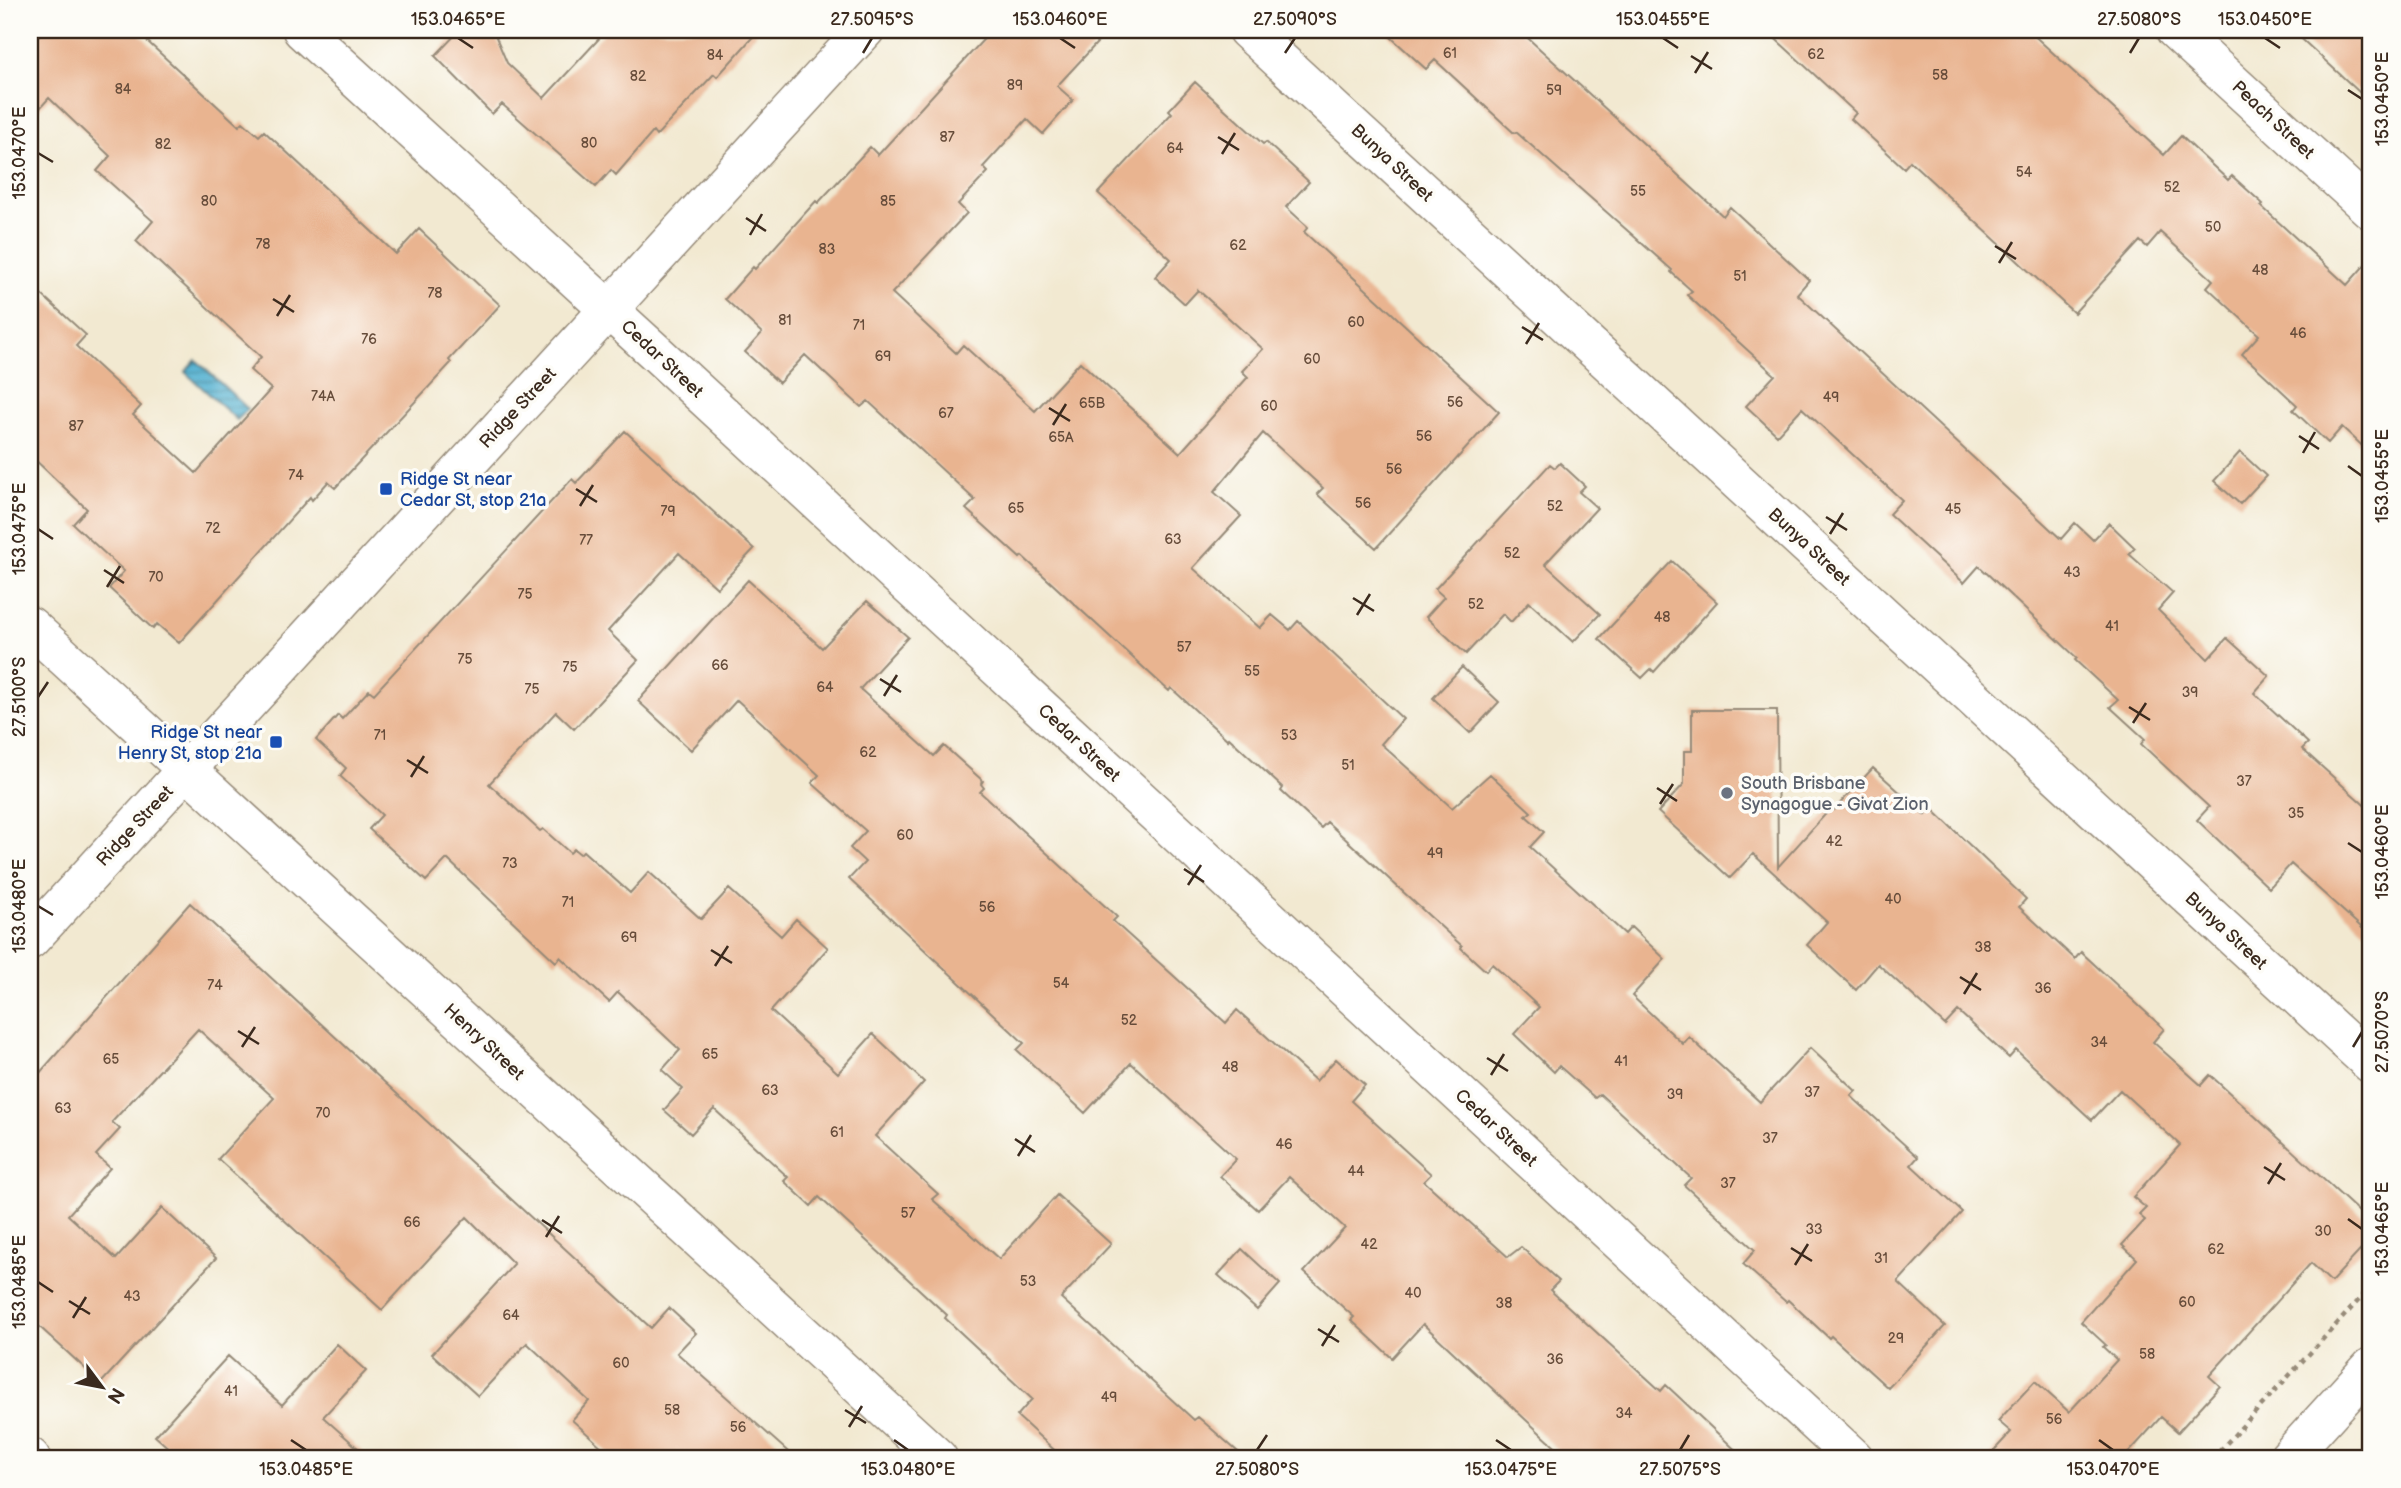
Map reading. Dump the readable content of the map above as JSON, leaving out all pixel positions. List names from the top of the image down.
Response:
{
  "streets": {
    "street": [
      "Peach Street",
      "Bunya Street",
      "Cedar Street",
      "Ridge Street",
      "Henry Street"
    ]
  },
  "crossings": [
    ["Cedar Street", "Ridge Street"],
    ["Ridge Street", "Henry Street"]
  ],
  "places": {
    "transit": ["Ridge St near Cedar St, stop 21a", "Ridge St near Henry St, stop 21a"],
    "other": ["South Brisbane Synagogue - Givat Zion"]
  },
  "house_numbers": [
    "61",
    "62",
    "84",
    "58",
    "82",
    "89",
    "84",
    "59",
    "87",
    "80",
    "82",
    "64",
    "54",
    "52",
    "55",
    "80",
    "85",
    "50",
    "78",
    "62",
    "83",
    "48",
    "51",
    "78",
    "81",
    "60",
    "71",
    "46",
    "76",
    "69",
    "60",
    "74A",
    "49",
    "56",
    "65B",
    "60",
    "67",
    "87",
    "56",
    "65A",
    "56",
    "74",
    "56",
    "52",
    "65",
    "45",
    "79",
    "72",
    "63",
    "77",
    "52",
    "43",
    "70",
    "75",
    "52",
    "48",
    "41",
    "57",
    "75",
    "66",
    "75",
    "55",
    "64",
    "75",
    "39",
    "71",
    "53",
    "62",
    "51",
    "37",
    "35",
    "60",
    "42",
    "49",
    "73",
    "40",
    "71",
    "56",
    "69",
    "38",
    "54",
    "74",
    "36",
    "52",
    "34",
    "65",
    "65",
    "41",
    "48",
    "63",
    "37",
    "39",
    "63",
    "70",
    "61",
    "37",
    "46",
    "44",
    "37",
    "57",
    "66",
    "33",
    "30",
    "42",
    "62",
    "31",
    "53",
    "40",
    "43",
    "60",
    "38",
    "64",
    "29",
    "58",
    "36",
    "60",
    "41",
    "49",
    "58",
    "34",
    "56",
    "56"
  ],
  "north": "bottom right",
  "coordinates": [
    "153.0465°E",
    "27.5095°S",
    "153.0460°E",
    "27.5090°S",
    "153.0455°E",
    "27.5080°S",
    "153.0450°E",
    "153.0470°E",
    "153.0475°E",
    "27.5100°S",
    "153.0480°E",
    "27.5070°S",
    "153.0485°E",
    "27.5075°S"
  ]
}
